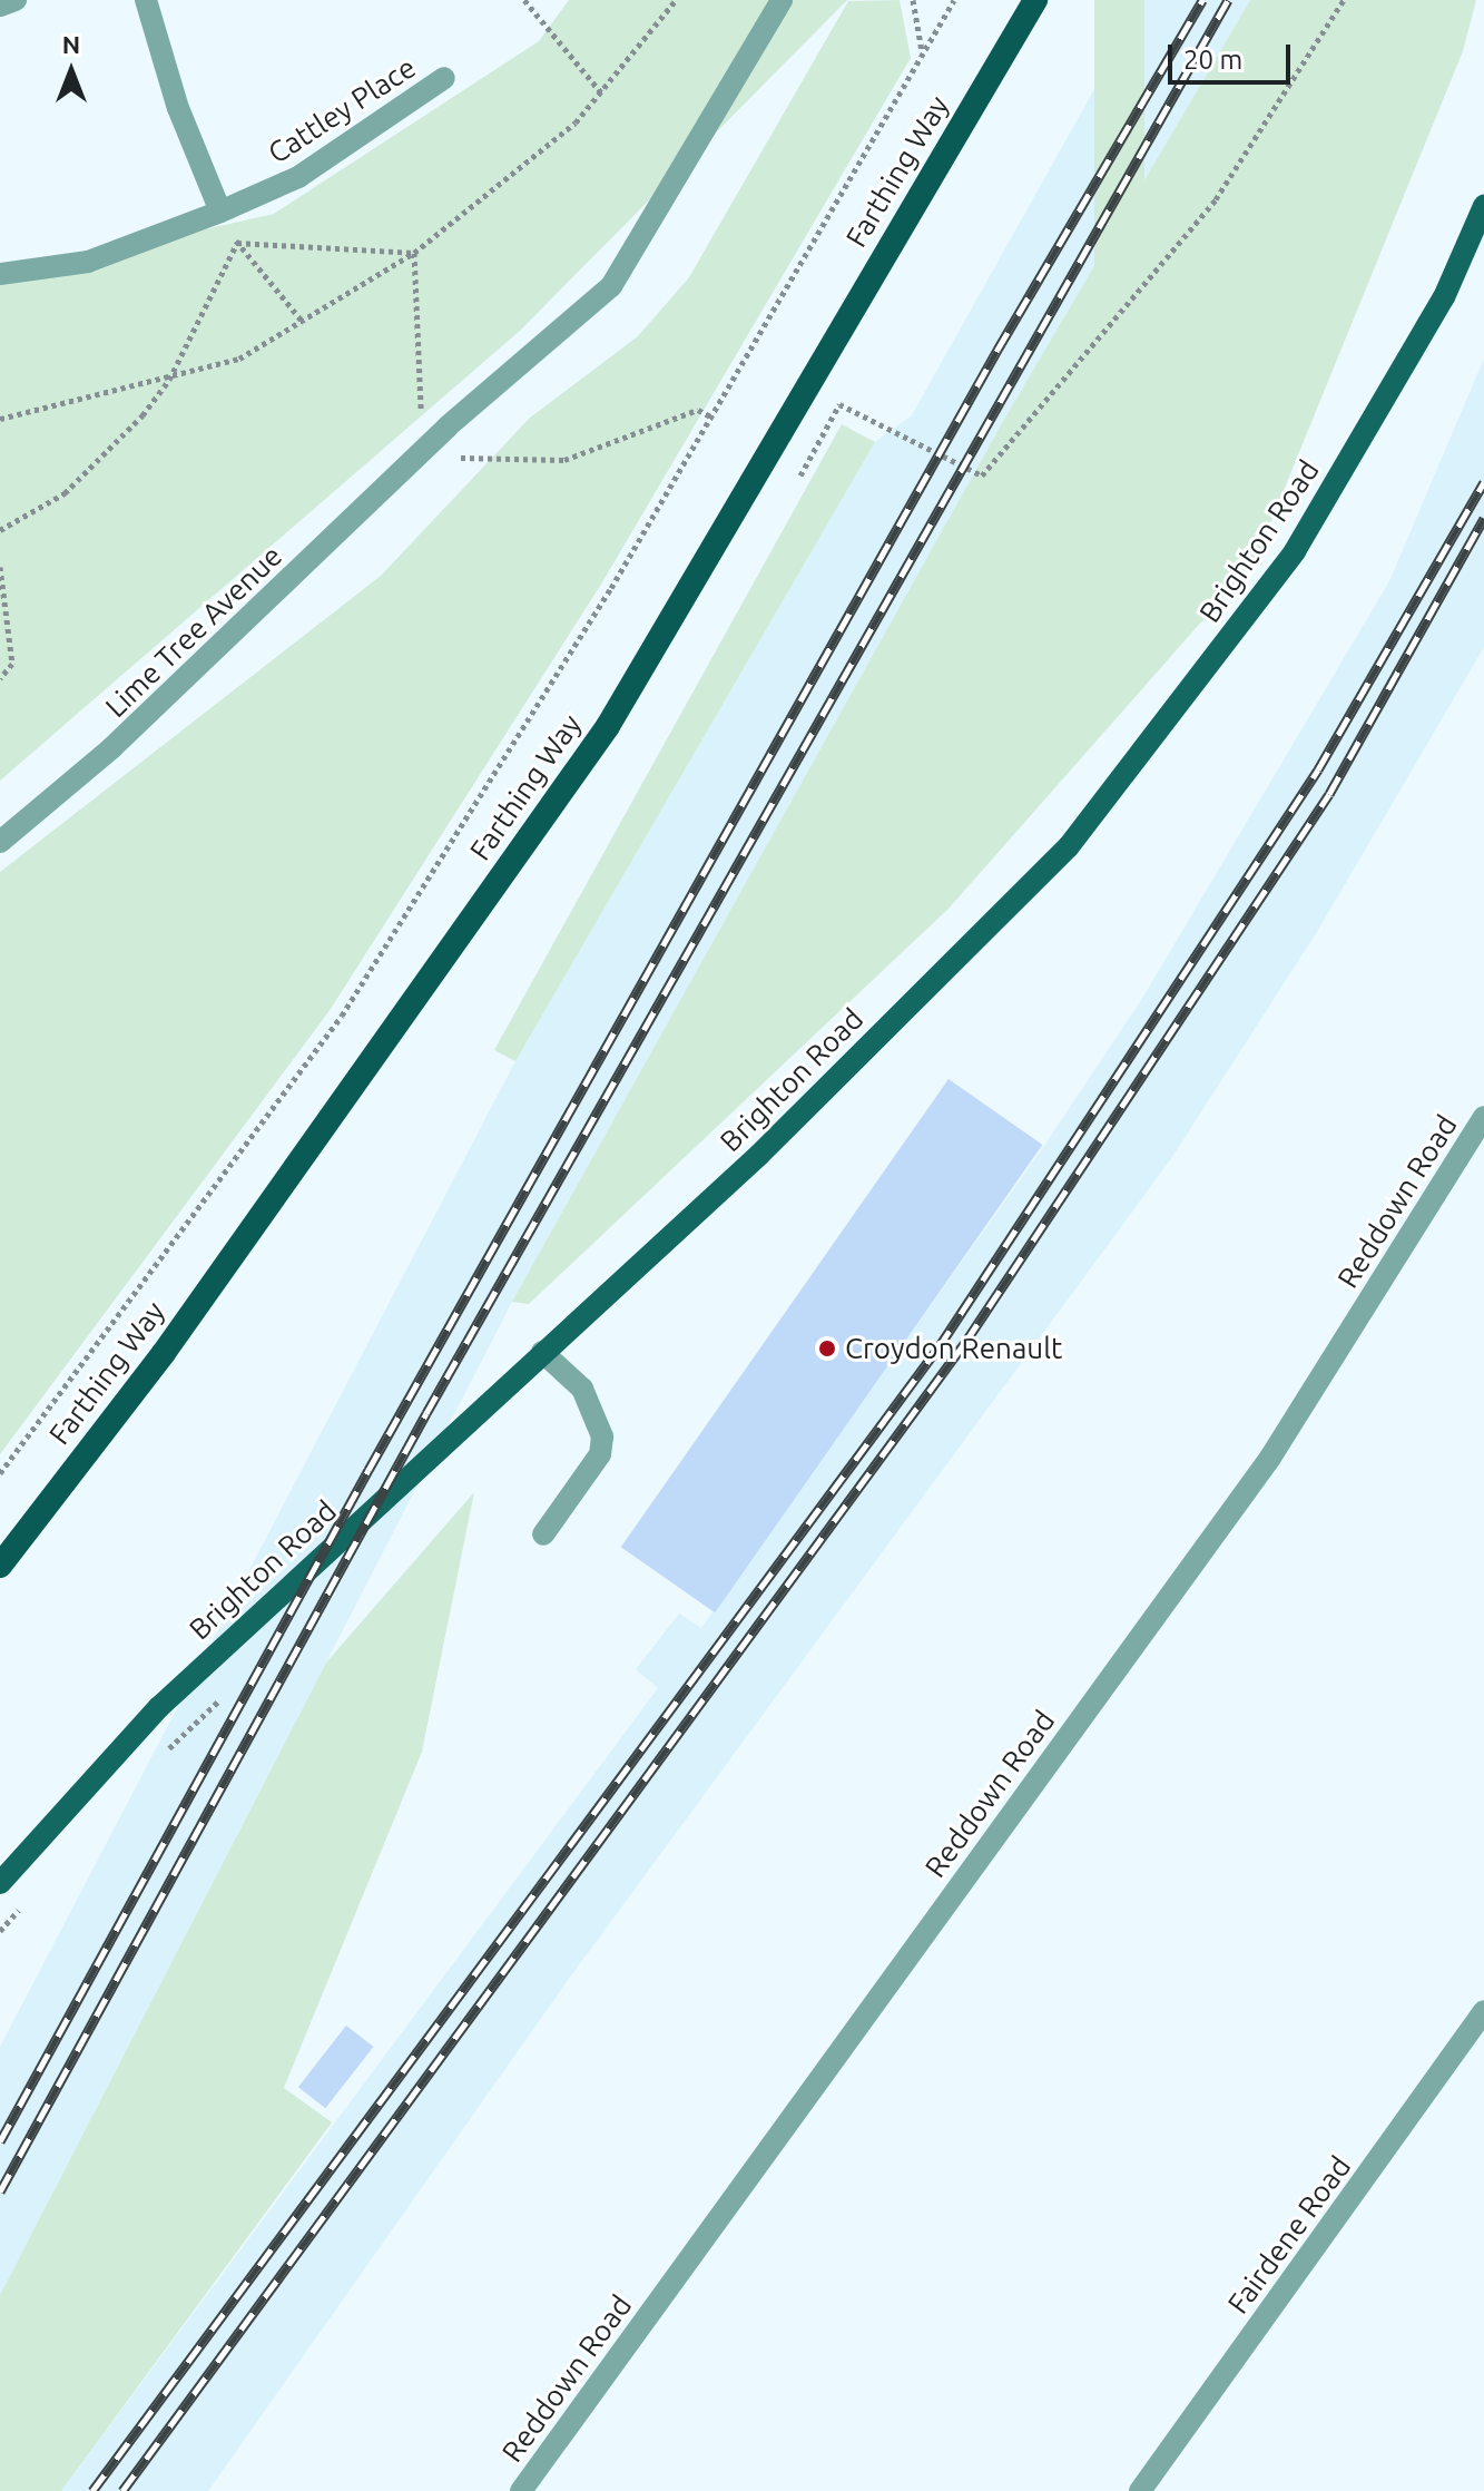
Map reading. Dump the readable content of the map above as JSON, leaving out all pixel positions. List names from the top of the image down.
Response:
{
  "streets": {
    "highway": ["Farthing Way"],
    "main road": ["Brighton Road"],
    "street": [
      "Cattley Place",
      "Lime Tree Avenue",
      "Reddown Road",
      "Fairdene Road"
    ]
  },
  "places": ["Croydon Renault"],
  "scale_bar": "20 m",
  "north": "top"
}
